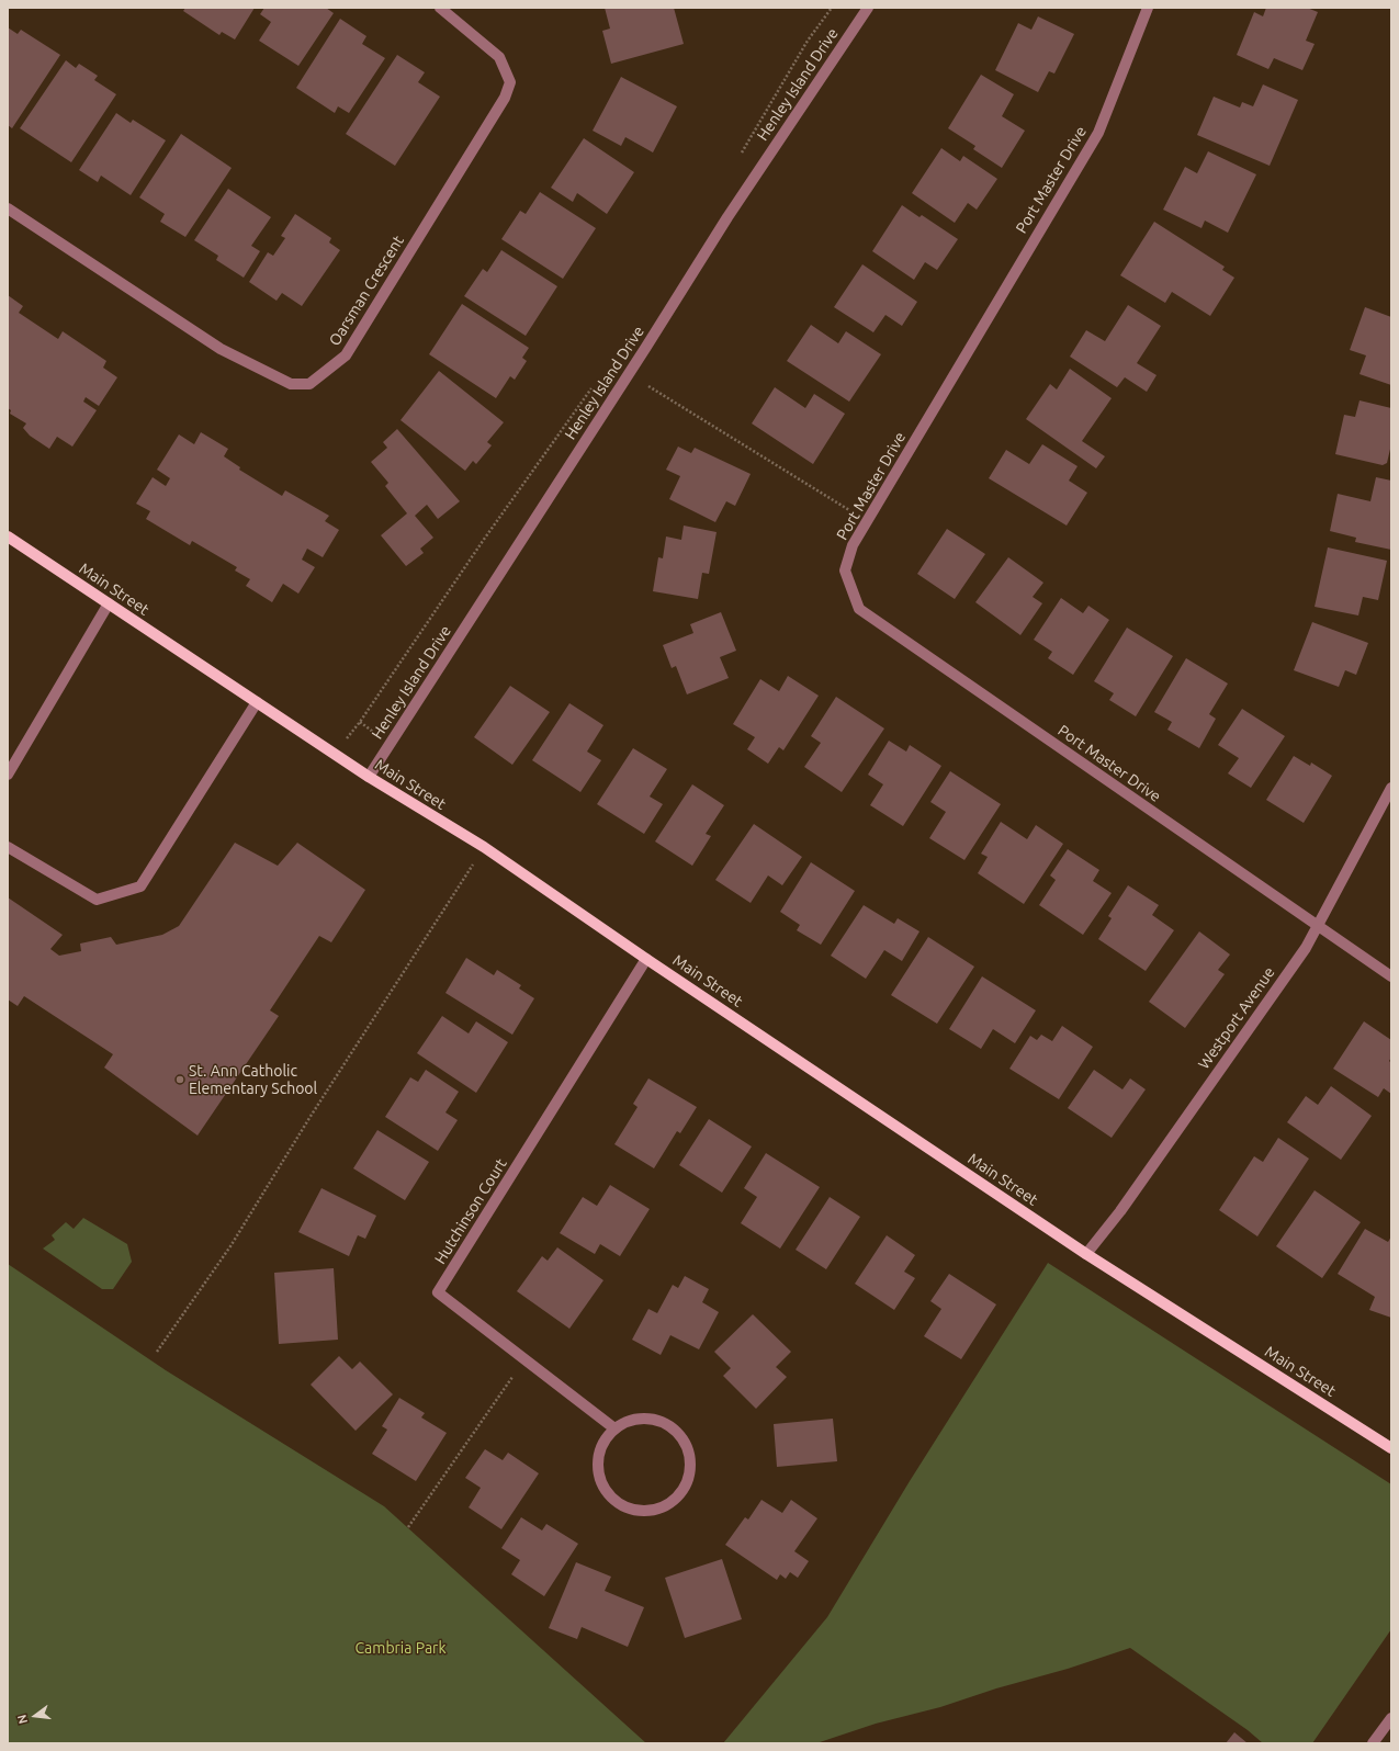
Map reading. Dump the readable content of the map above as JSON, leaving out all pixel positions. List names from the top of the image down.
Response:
{
  "streets": {
    "main road": ["Main Street"],
    "street": [
      "Henley Island Drive",
      "Port Master Drive",
      "Oarsman Crescent",
      "Westport Avenue",
      "Hutchinson Court"
    ]
  },
  "crossings": [
    ["Henley Island Drive", "Main Street"],
    ["Port Master Drive", "Westport Avenue"],
    ["Main Street", "Westport Avenue"],
    ["Main Street", "Hutchinson Court"]
  ],
  "parks": ["Cambria Park"],
  "places": ["St. Ann Catholic Elementary School"],
  "north": "left"
}
